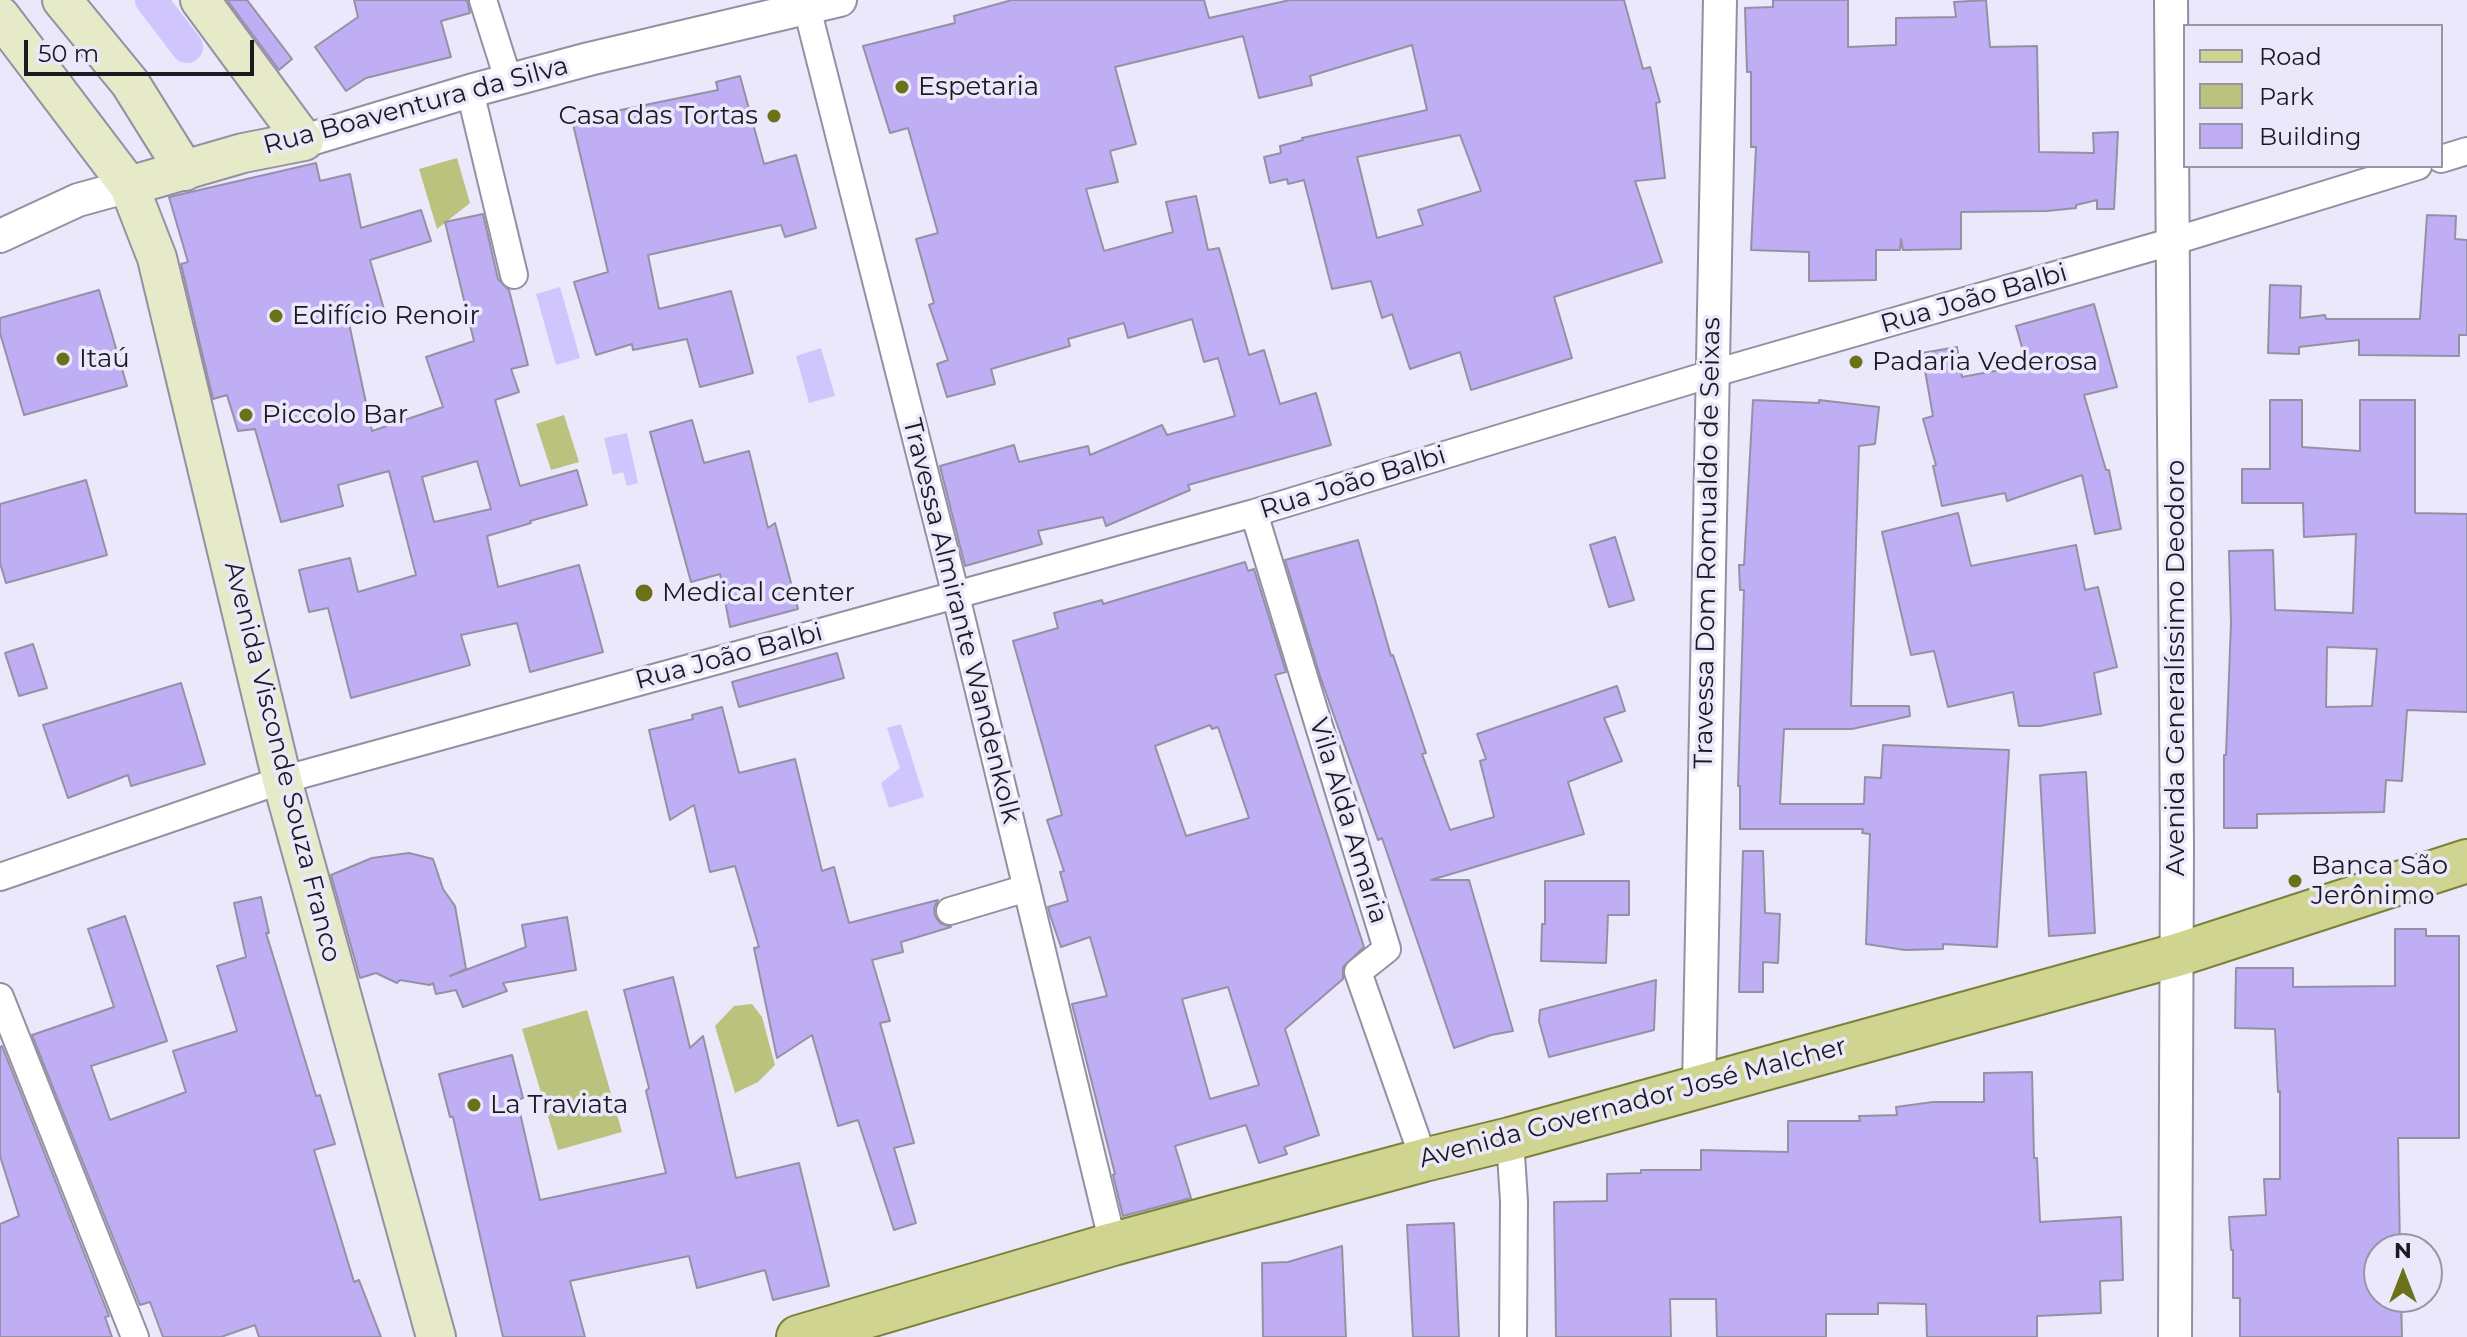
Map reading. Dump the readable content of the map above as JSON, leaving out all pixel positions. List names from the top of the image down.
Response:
{
  "streets": {
    "main road": ["Rua Boaventura da Silva", "Avenida Visconde Souza Franco", "Avenida Governador José Malcher"],
    "street": [
      "Rua João Balbi",
      "Travessa Dom Romualdo de Seixas",
      "Travessa Almirante Wandenkolk",
      "Avenida Generalíssimo Deodoro",
      "Vila Alda Amaria"
    ]
  },
  "crossings": [
    ["Rua Boaventura da Silva", "Travessa Almirante Wandenkolk"],
    ["Rua Boaventura da Silva", "Avenida Visconde Souza Franco"],
    ["Rua João Balbi", "Travessa Dom Romualdo de Seixas"],
    ["Rua João Balbi", "Travessa Almirante Wandenkolk"],
    ["Rua João Balbi", "Avenida Generalíssimo Deodoro"],
    ["Rua João Balbi", "Avenida Visconde Souza Franco"],
    ["Rua João Balbi", "Vila Alda Amaria"],
    ["Travessa Dom Romualdo de Seixas", "Avenida Governador José Malcher"],
    ["Travessa Almirante Wandenkolk", "Avenida Governador José Malcher"],
    ["Avenida Generalíssimo Deodoro", "Avenida Governador José Malcher"],
    ["Vila Alda Amaria", "Avenida Governador José Malcher"]
  ],
  "places": [
    "Espetaria",
    "Casa das Tortas",
    "Edifício Renoir",
    "Itaú",
    "Padaria Vederosa",
    "Piccolo Bar",
    "Medical center",
    "Banca São Jerônimo",
    "La Traviata"
  ],
  "legend": ["Road", "Park", "Building"],
  "scale_bar": "50 m",
  "north": "top"
}
